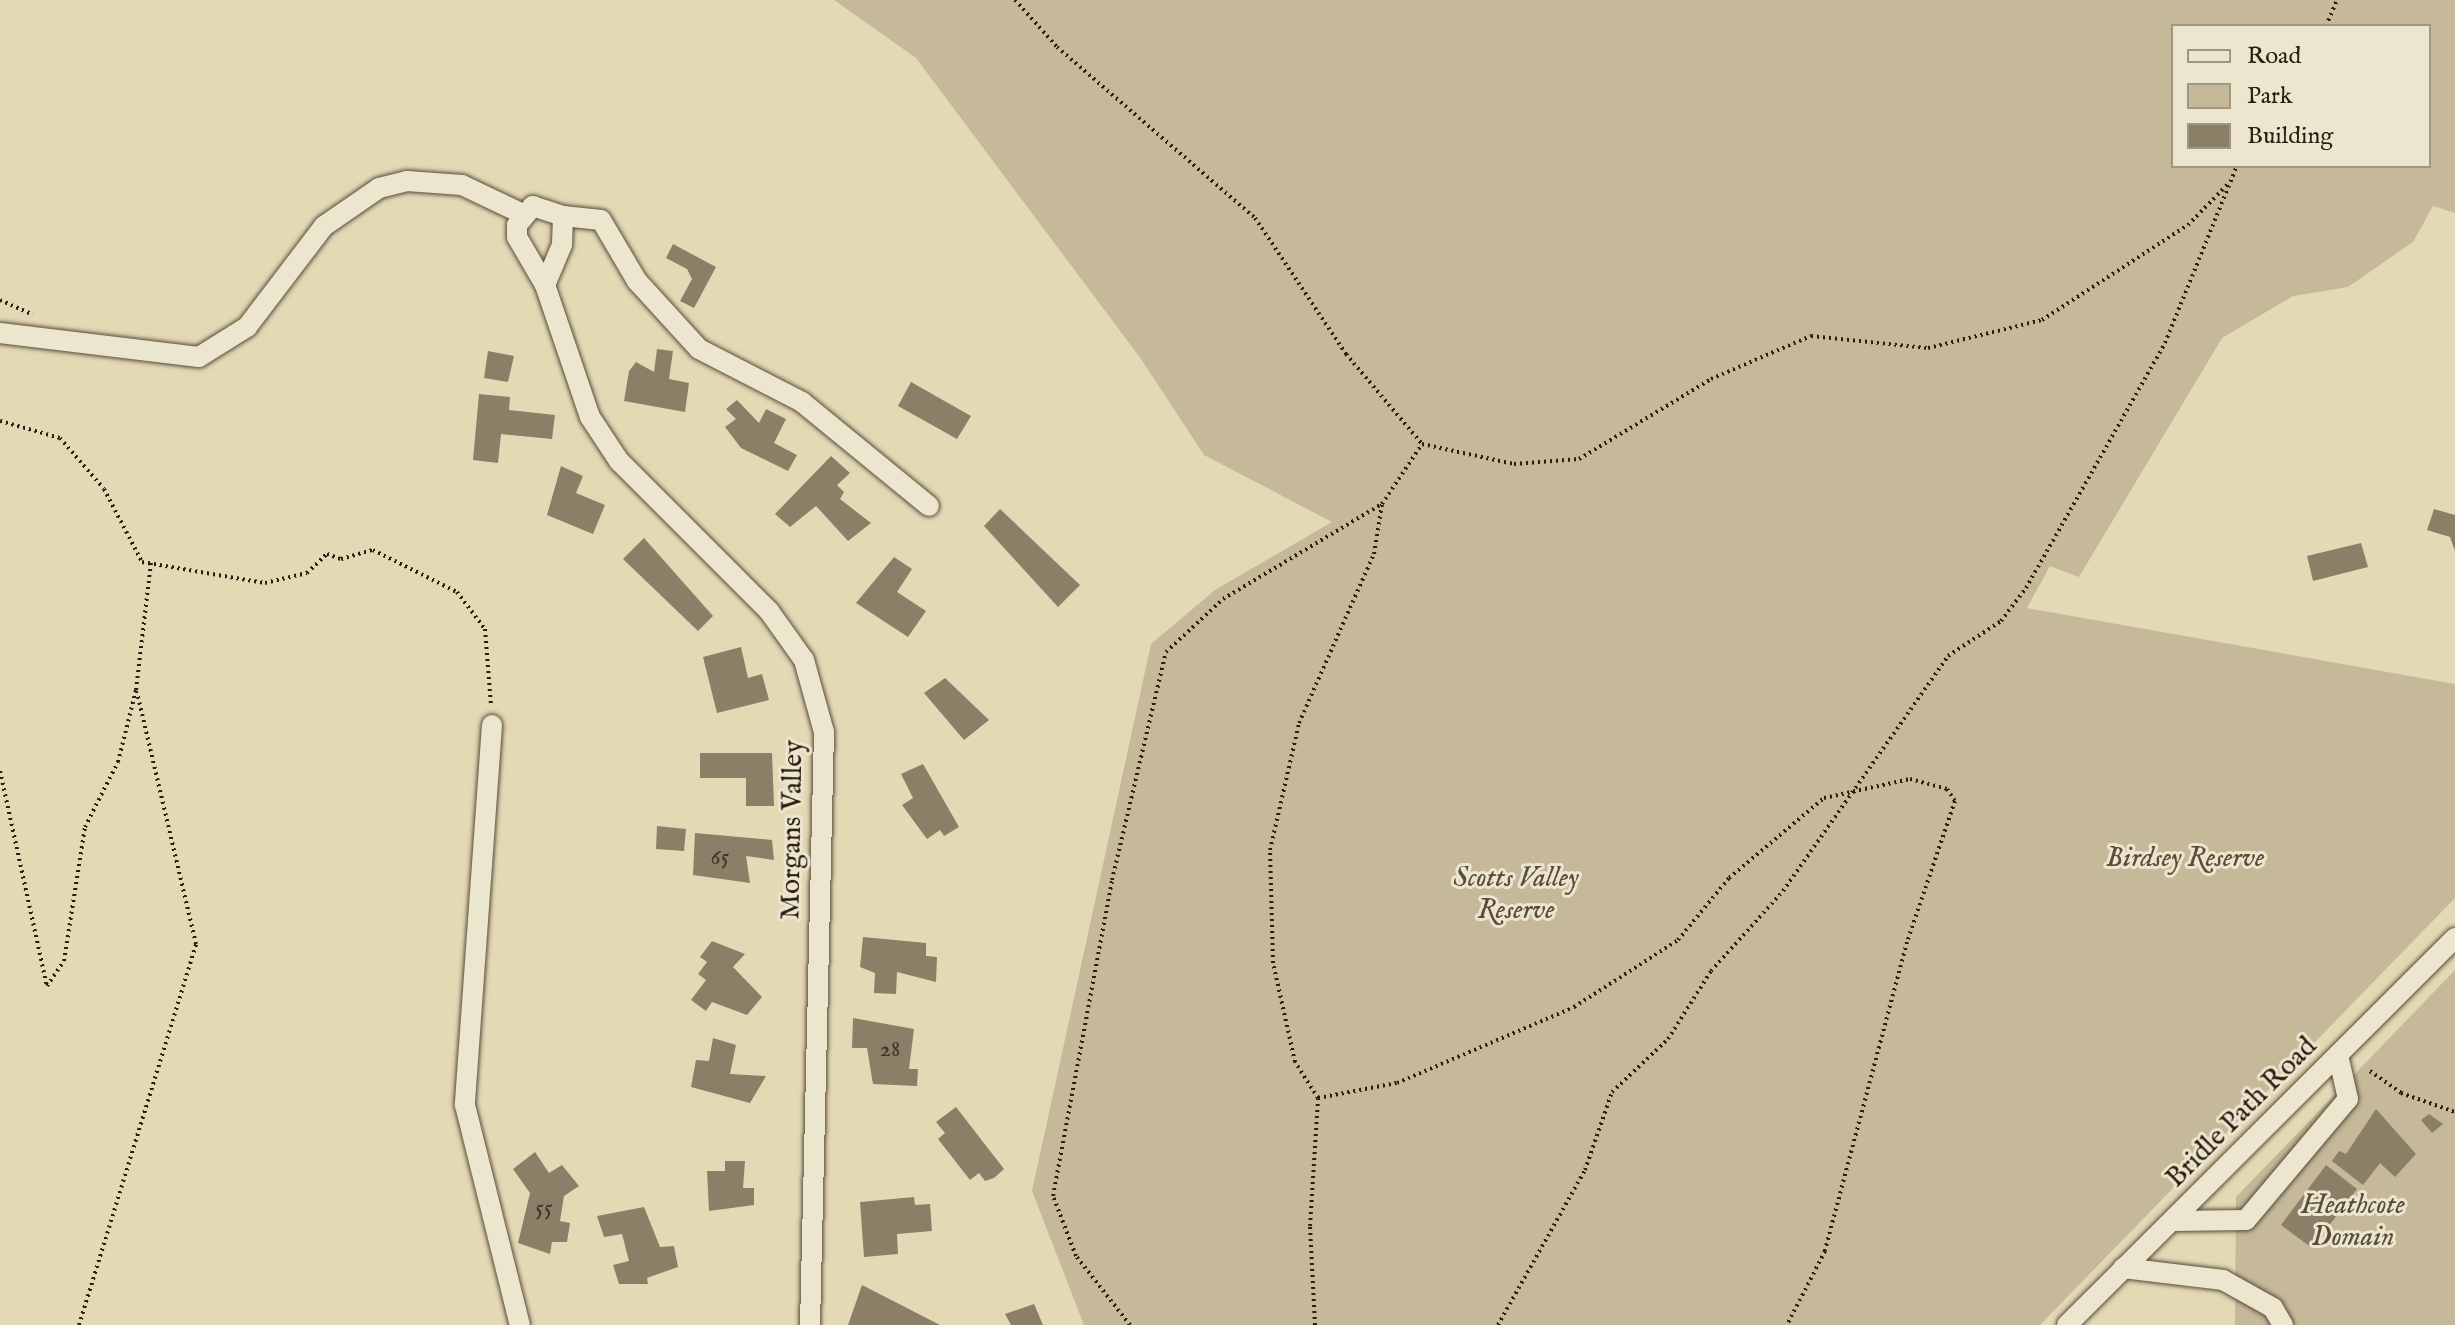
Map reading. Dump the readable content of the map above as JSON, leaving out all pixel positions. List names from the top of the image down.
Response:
{
  "streets": {
    "street": ["Morgans Valley", "Bridle Path Road"]
  },
  "parks": ["Birdsey Reserve", "Scotts Valley Reserve", "Heathcote Domain"],
  "house_numbers": ["65", "28", "55"],
  "legend": ["Road", "Park", "Building"]
}
